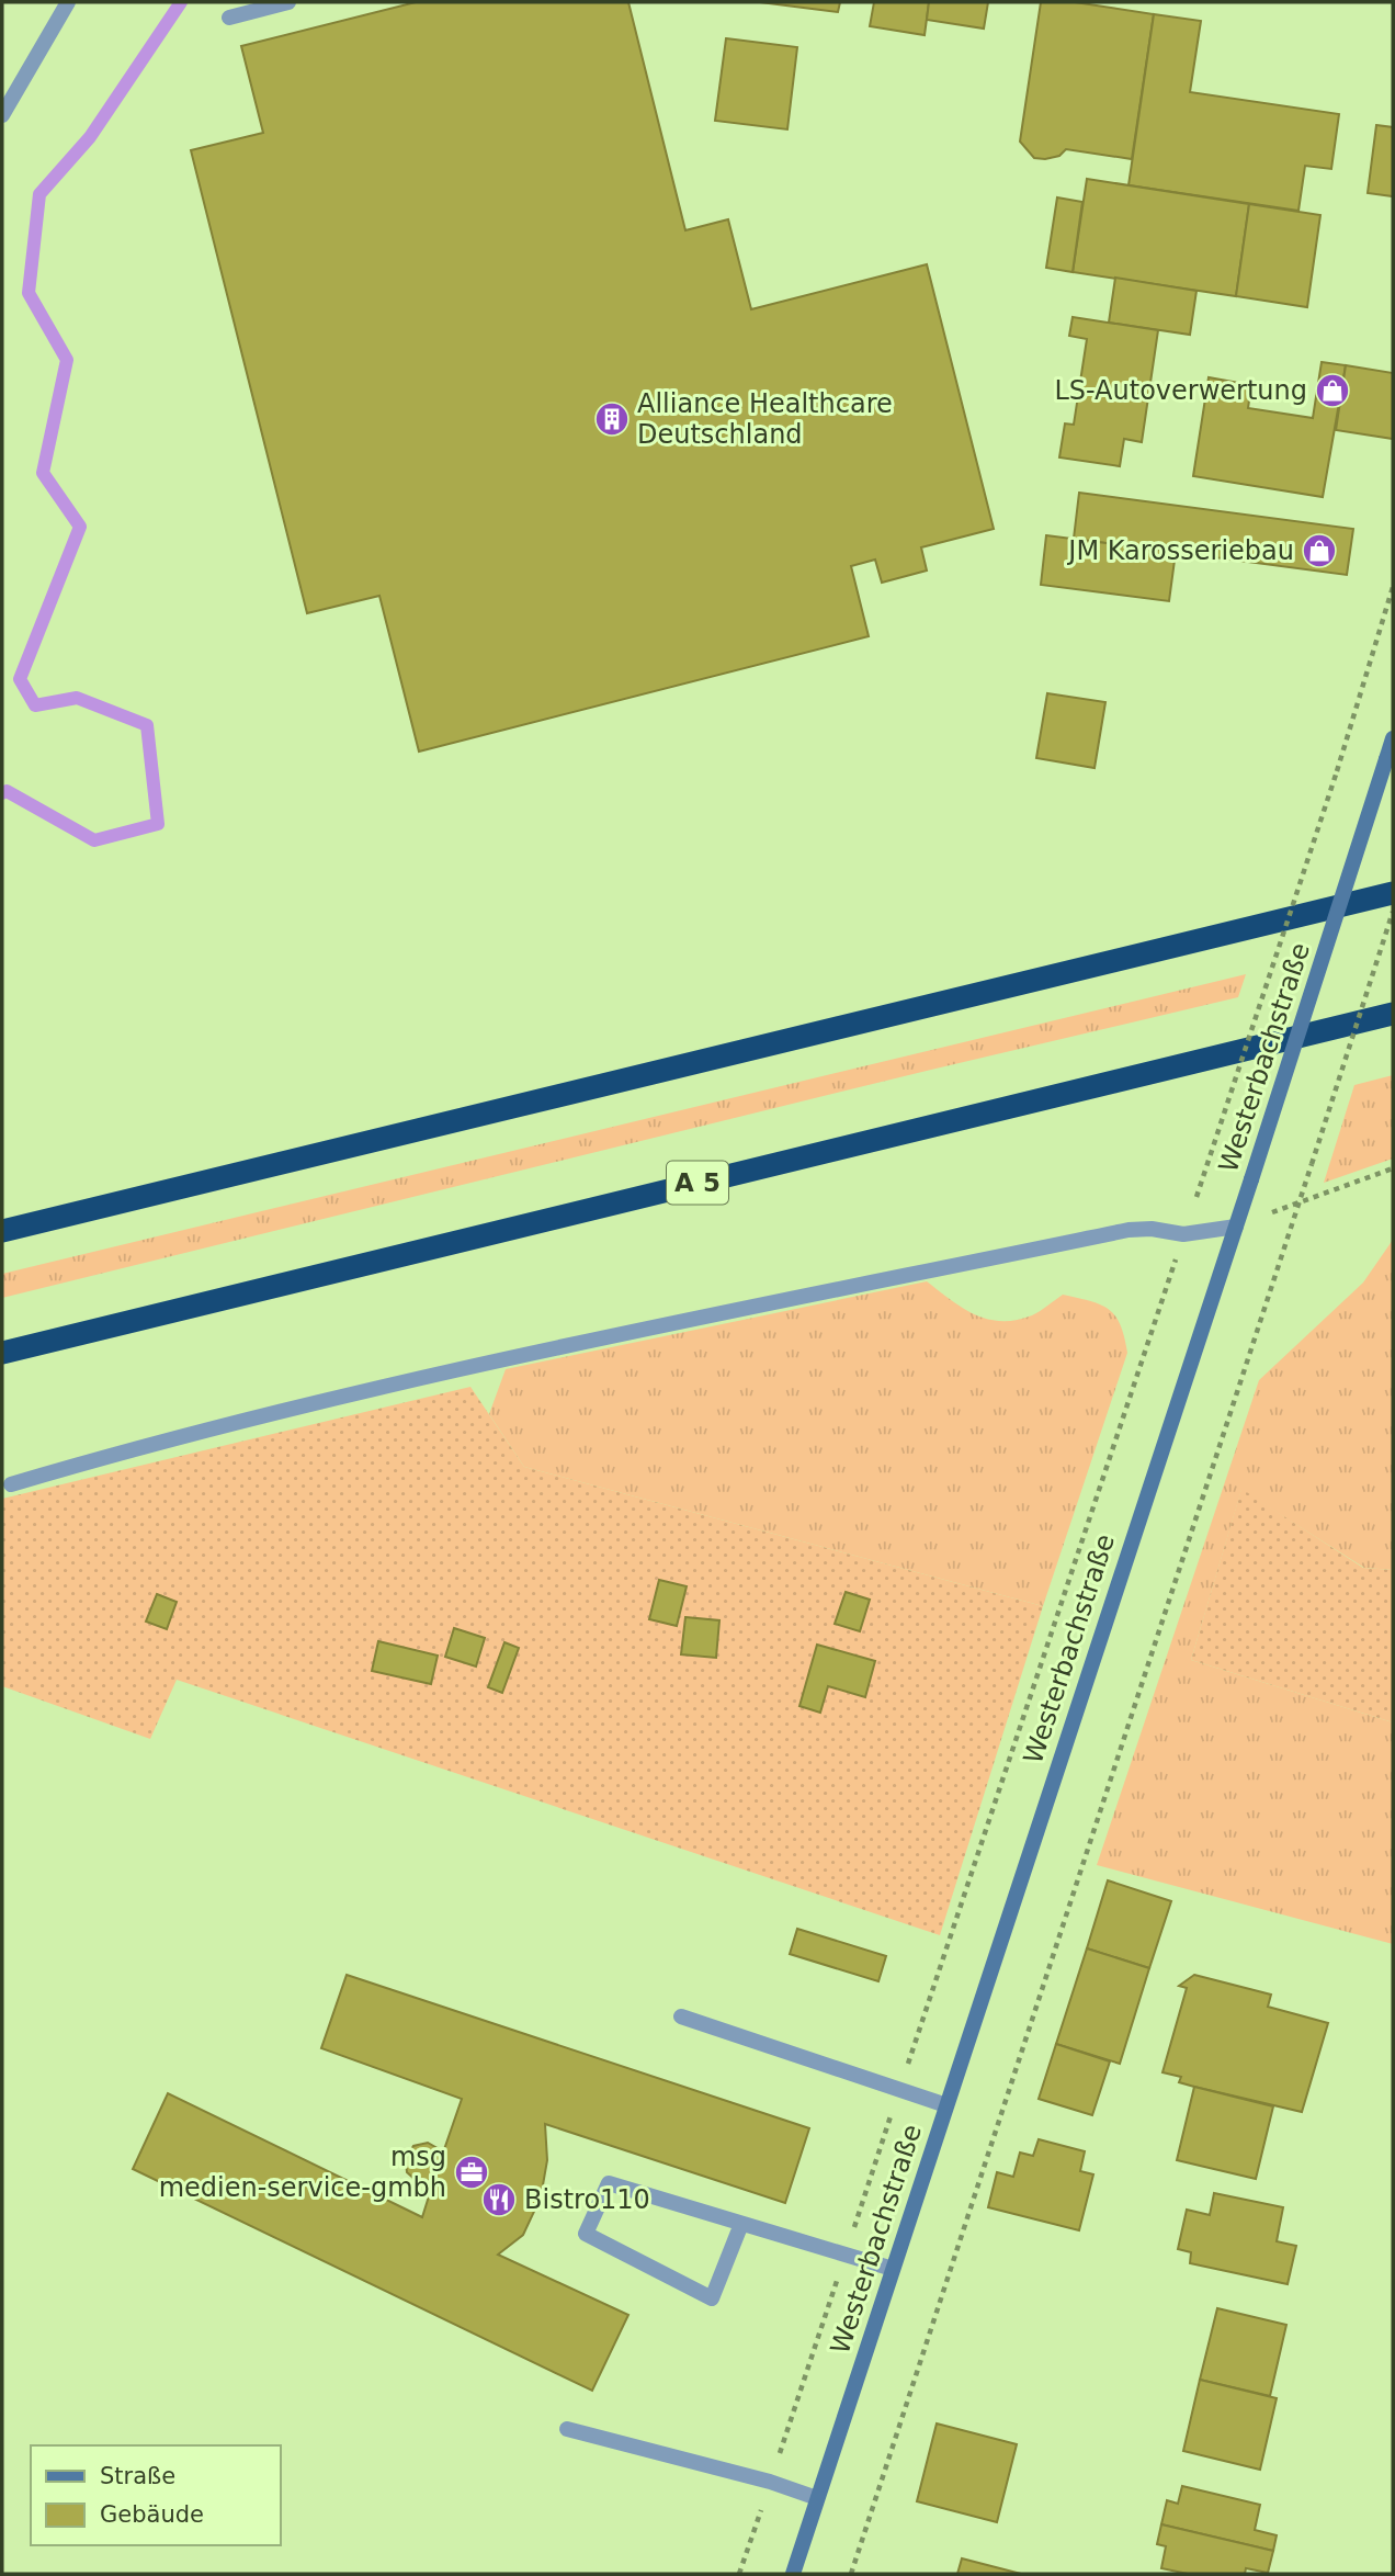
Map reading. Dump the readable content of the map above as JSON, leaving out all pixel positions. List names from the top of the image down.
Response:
{
  "streets": {
    "highway": ["A 5"],
    "main road": ["Westerbachstraße"]
  },
  "places": {
    "shop": ["LS-Autoverwertung", "JM Karosseriebau"],
    "building": ["Alliance Healthcare Deutschland"],
    "office": ["msg medien-service-gmbh"],
    "restaurant": ["Bistro110"]
  },
  "legend": ["Straße", "Gebäude"]
}
